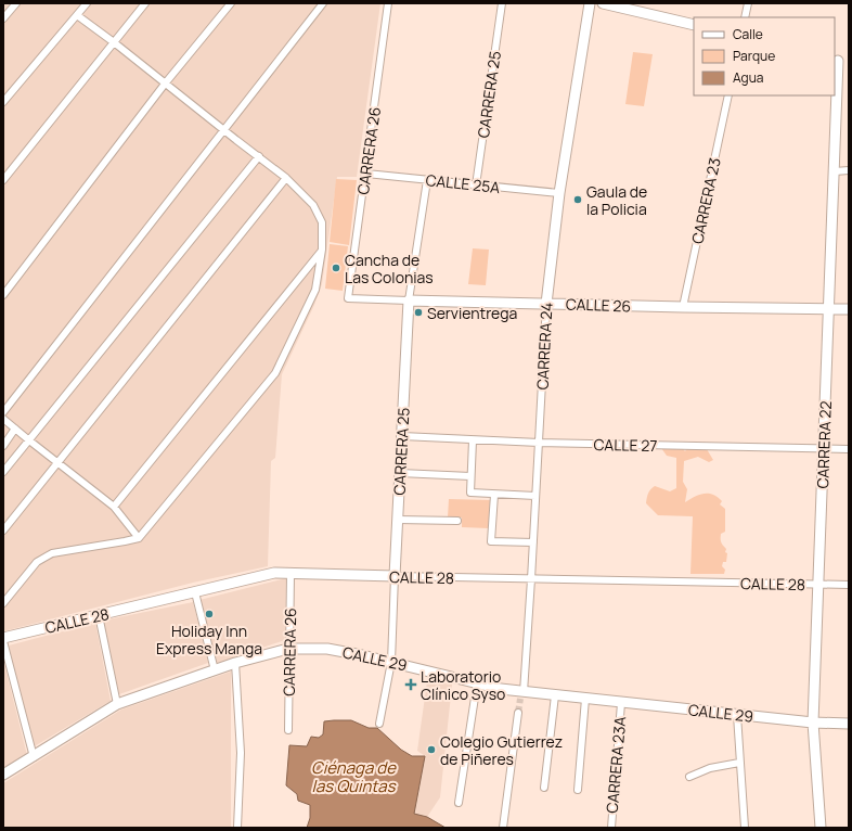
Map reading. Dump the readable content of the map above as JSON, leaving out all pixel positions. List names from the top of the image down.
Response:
{
  "streets": {
    "main road": [
      "CARRERA 25",
      "CALLE 26",
      "CARRERA 24",
      "CARRERA 22",
      "CALLE 28",
      "CALLE 29"
    ],
    "street": [
      "CARRERA 26",
      "CALLE 25A",
      "CARRERA 23",
      "CALLE 27",
      "CARRERA 23A"
    ]
  },
  "crossings": [
    ["CARRERA 25", "CALLE 25A"],
    ["CARRERA 25", "CALLE 26"],
    ["CARRERA 25", "CALLE 27"],
    ["CARRERA 25", "CALLE 28"],
    ["CARRERA 25", "CALLE 29"],
    ["CARRERA 26", "CALLE 25A"],
    ["CARRERA 26", "CALLE 26"],
    ["CARRERA 26", "CALLE 28"],
    ["CARRERA 26", "CALLE 29"],
    ["CALLE 25A", "CARRERA 24"],
    ["CARRERA 23", "CALLE 26"],
    ["CALLE 26", "CARRERA 24"],
    ["CALLE 26", "CARRERA 22"],
    ["CARRERA 24", "CALLE 27"],
    ["CARRERA 24", "CALLE 28"],
    ["CARRERA 24", "CALLE 29"],
    ["CALLE 27", "CARRERA 22"],
    ["CARRERA 22", "CALLE 28"],
    ["CARRERA 22", "CALLE 29"],
    ["CALLE 29", "CARRERA 23A"]
  ],
  "water": ["Ciénaga de las Quintas"],
  "places": {
    "other": [
      "Gaula de la Policia",
      "Cancha de Las Colonias",
      "Servientrega",
      "Holiday Inn Express Manga",
      "Colegio Gutierrez de Piñeres"
    ],
    "health": ["Laboratorio Clínico Syso"]
  },
  "legend": ["Calle", "Parque", "Agua"]
}
